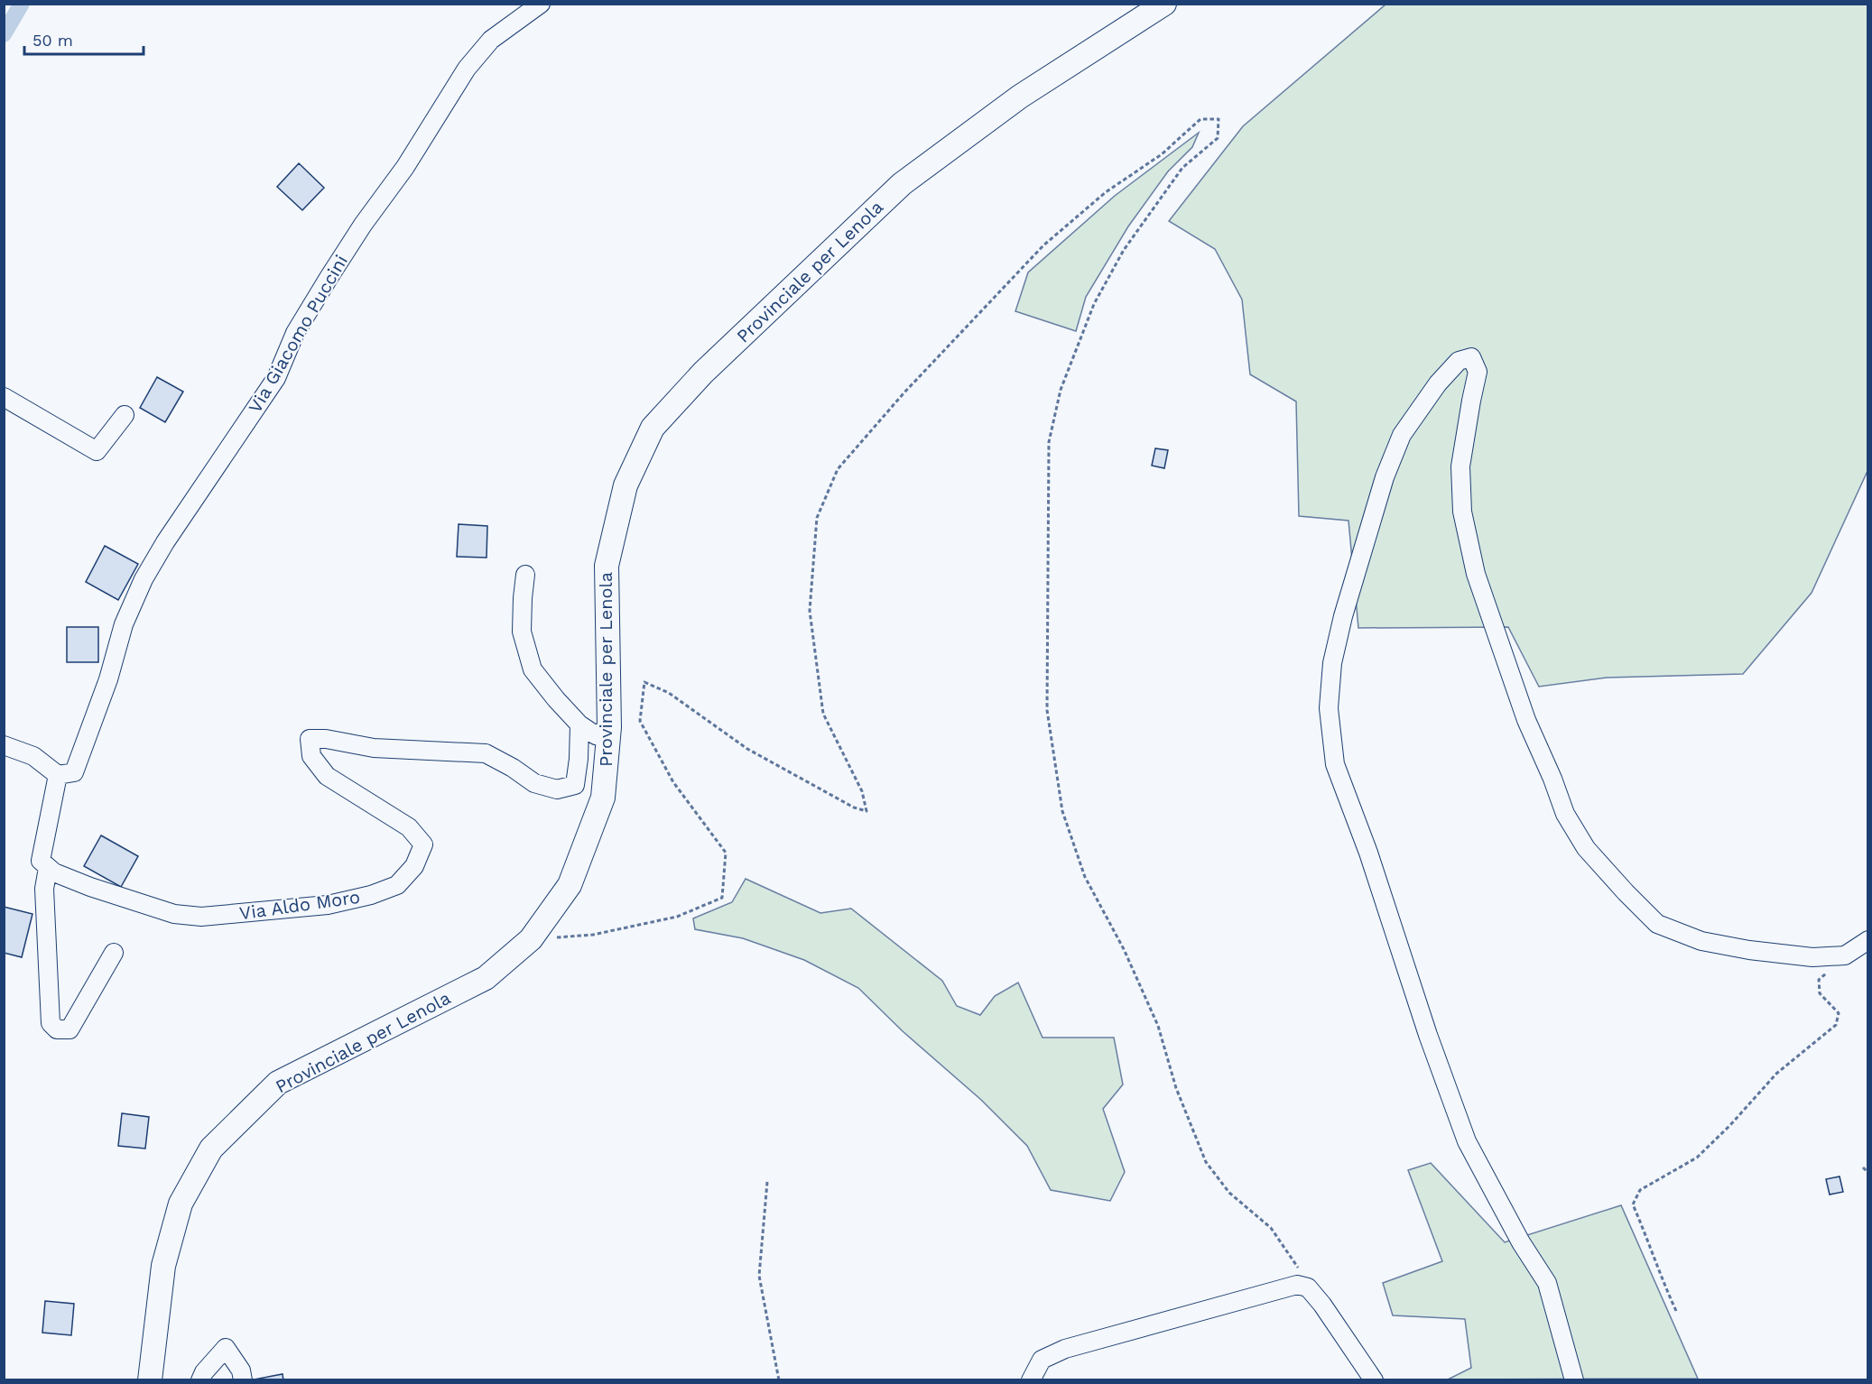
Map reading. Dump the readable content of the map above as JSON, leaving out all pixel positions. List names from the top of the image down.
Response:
{
  "streets": {
    "main road": ["Provinciale per Lenola"],
    "street": ["Via Giacomo Puccini", "Via Aldo Moro"]
  },
  "scale_bar": "50 m"
}
